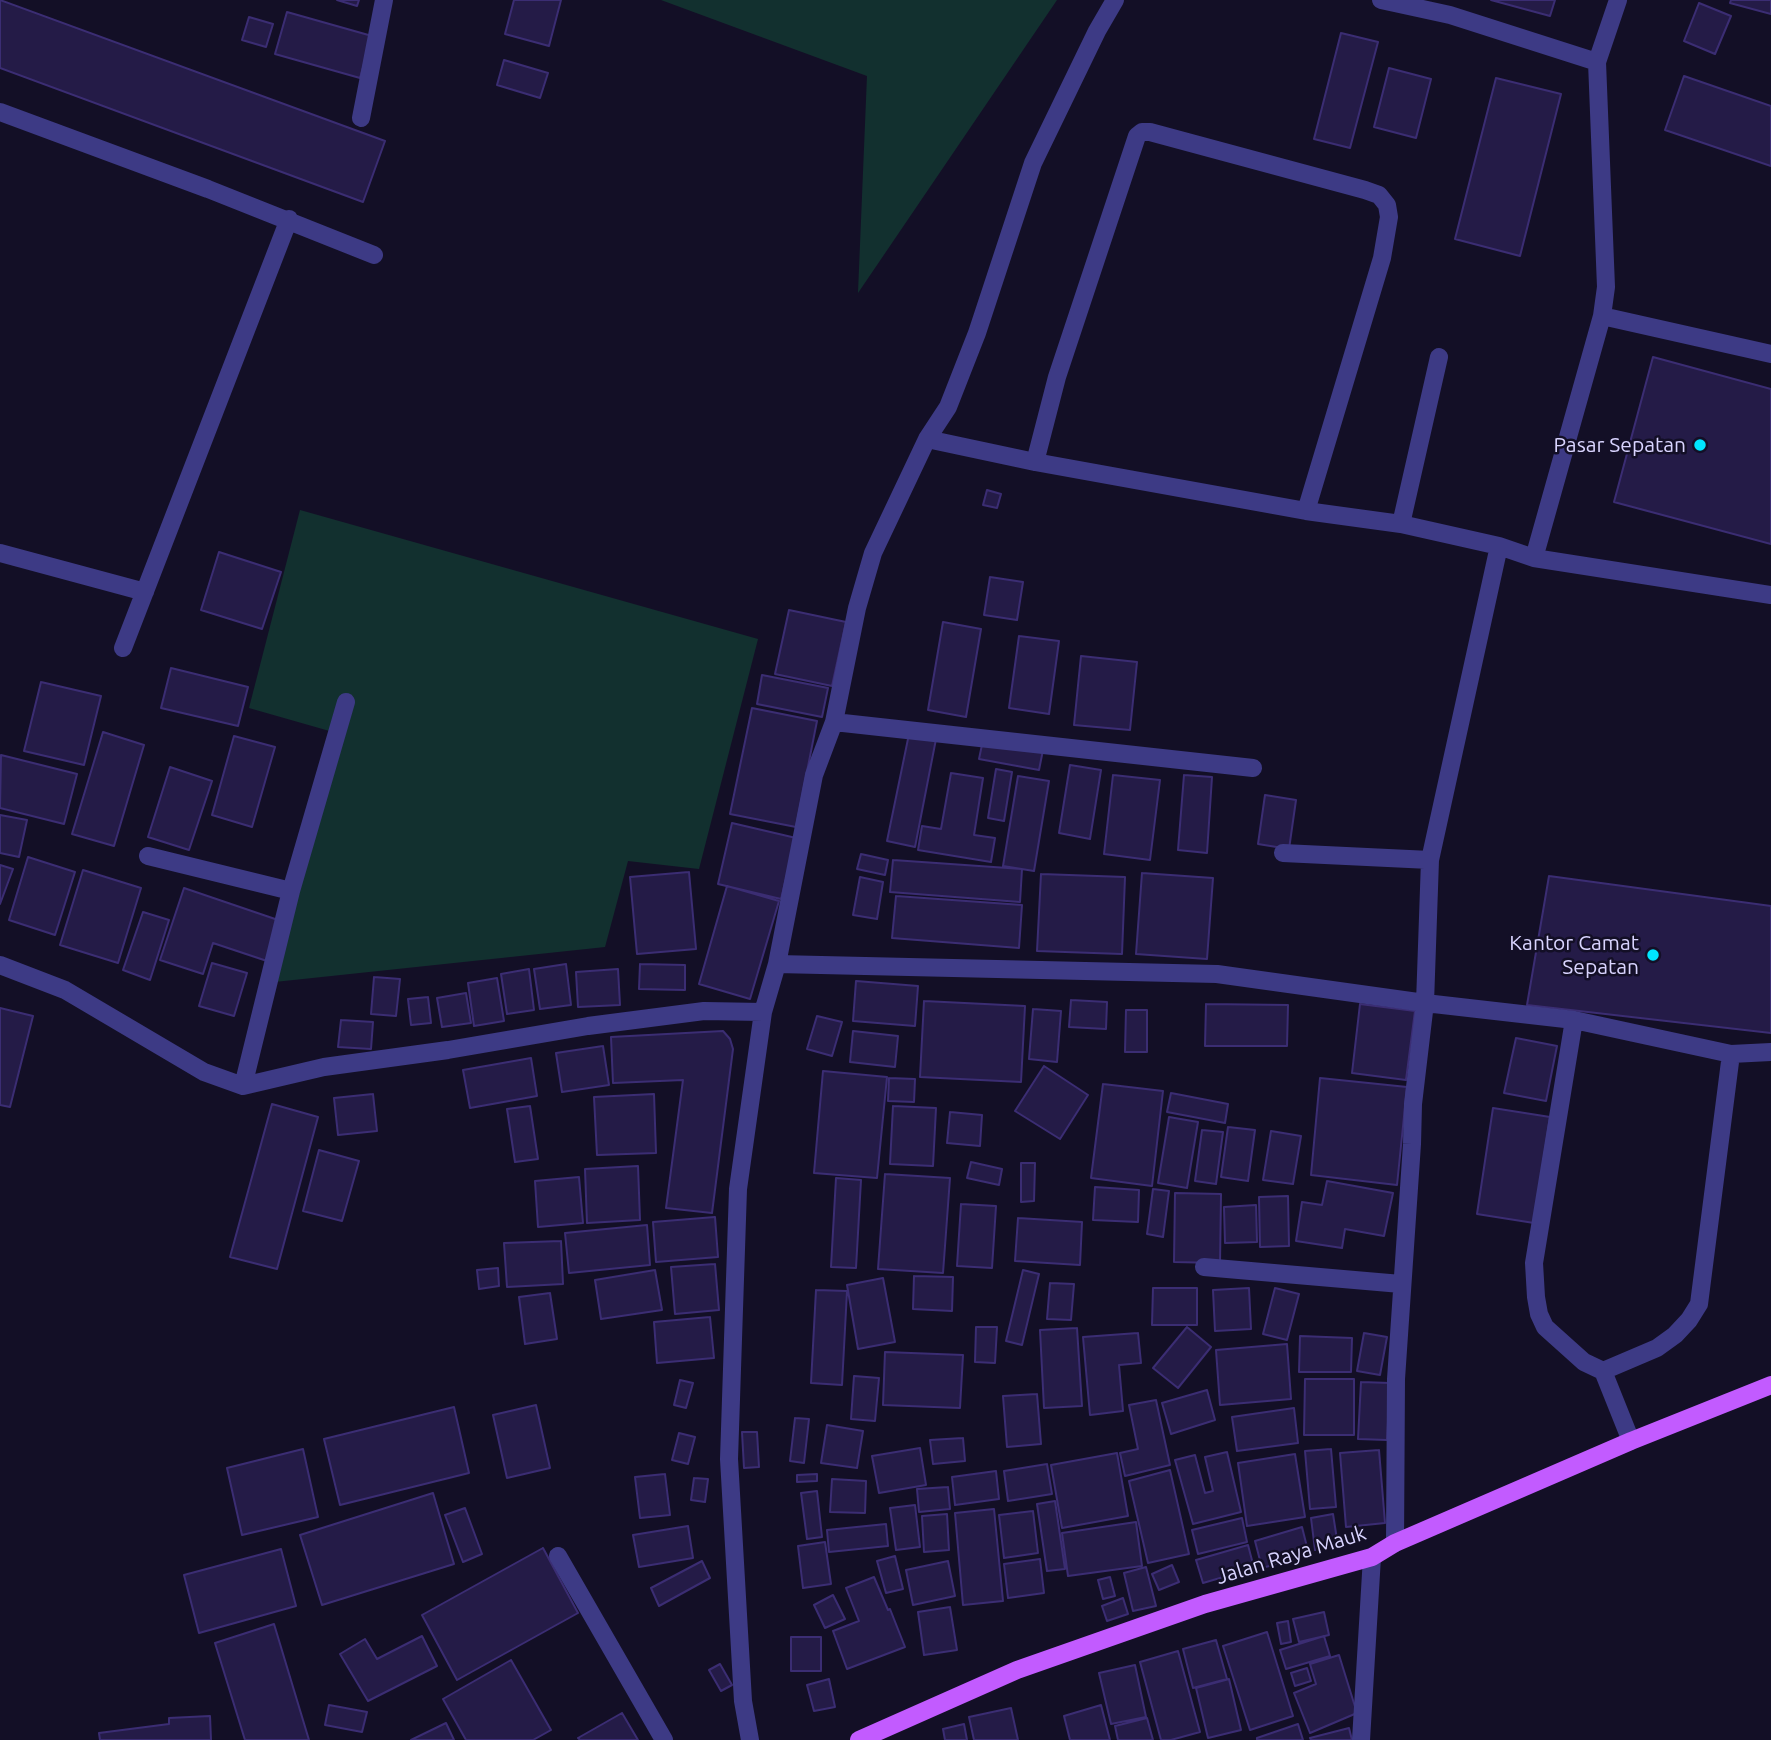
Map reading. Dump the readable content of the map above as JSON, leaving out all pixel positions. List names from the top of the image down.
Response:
{
  "streets": {
    "main road": ["Jalan Raya Mauk"]
  },
  "places": ["Pasar Sepatan", "Kantor Camat Sepatan"]
}
